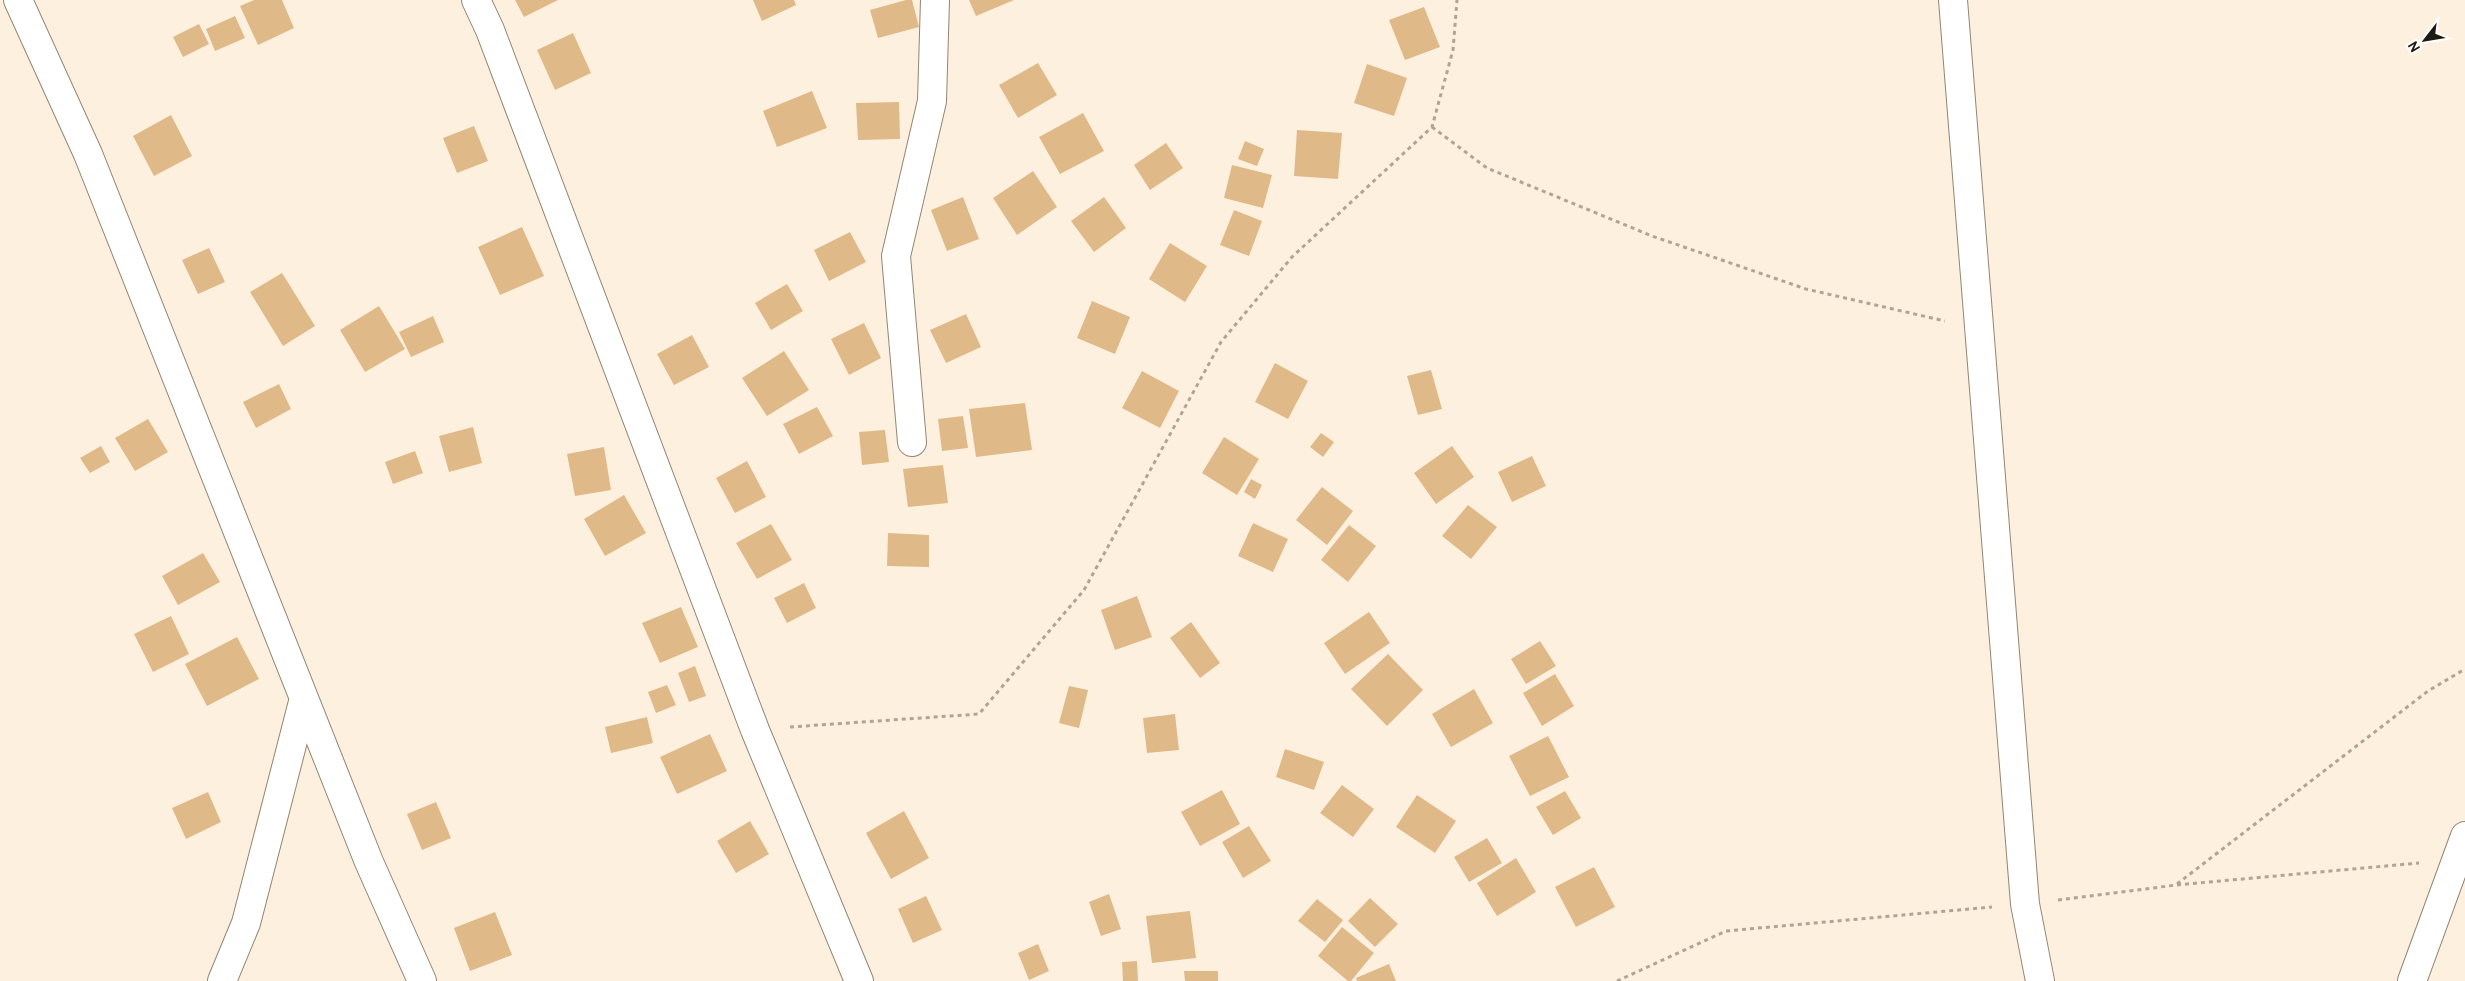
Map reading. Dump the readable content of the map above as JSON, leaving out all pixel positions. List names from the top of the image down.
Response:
{
  "north": "bottom left"
}
